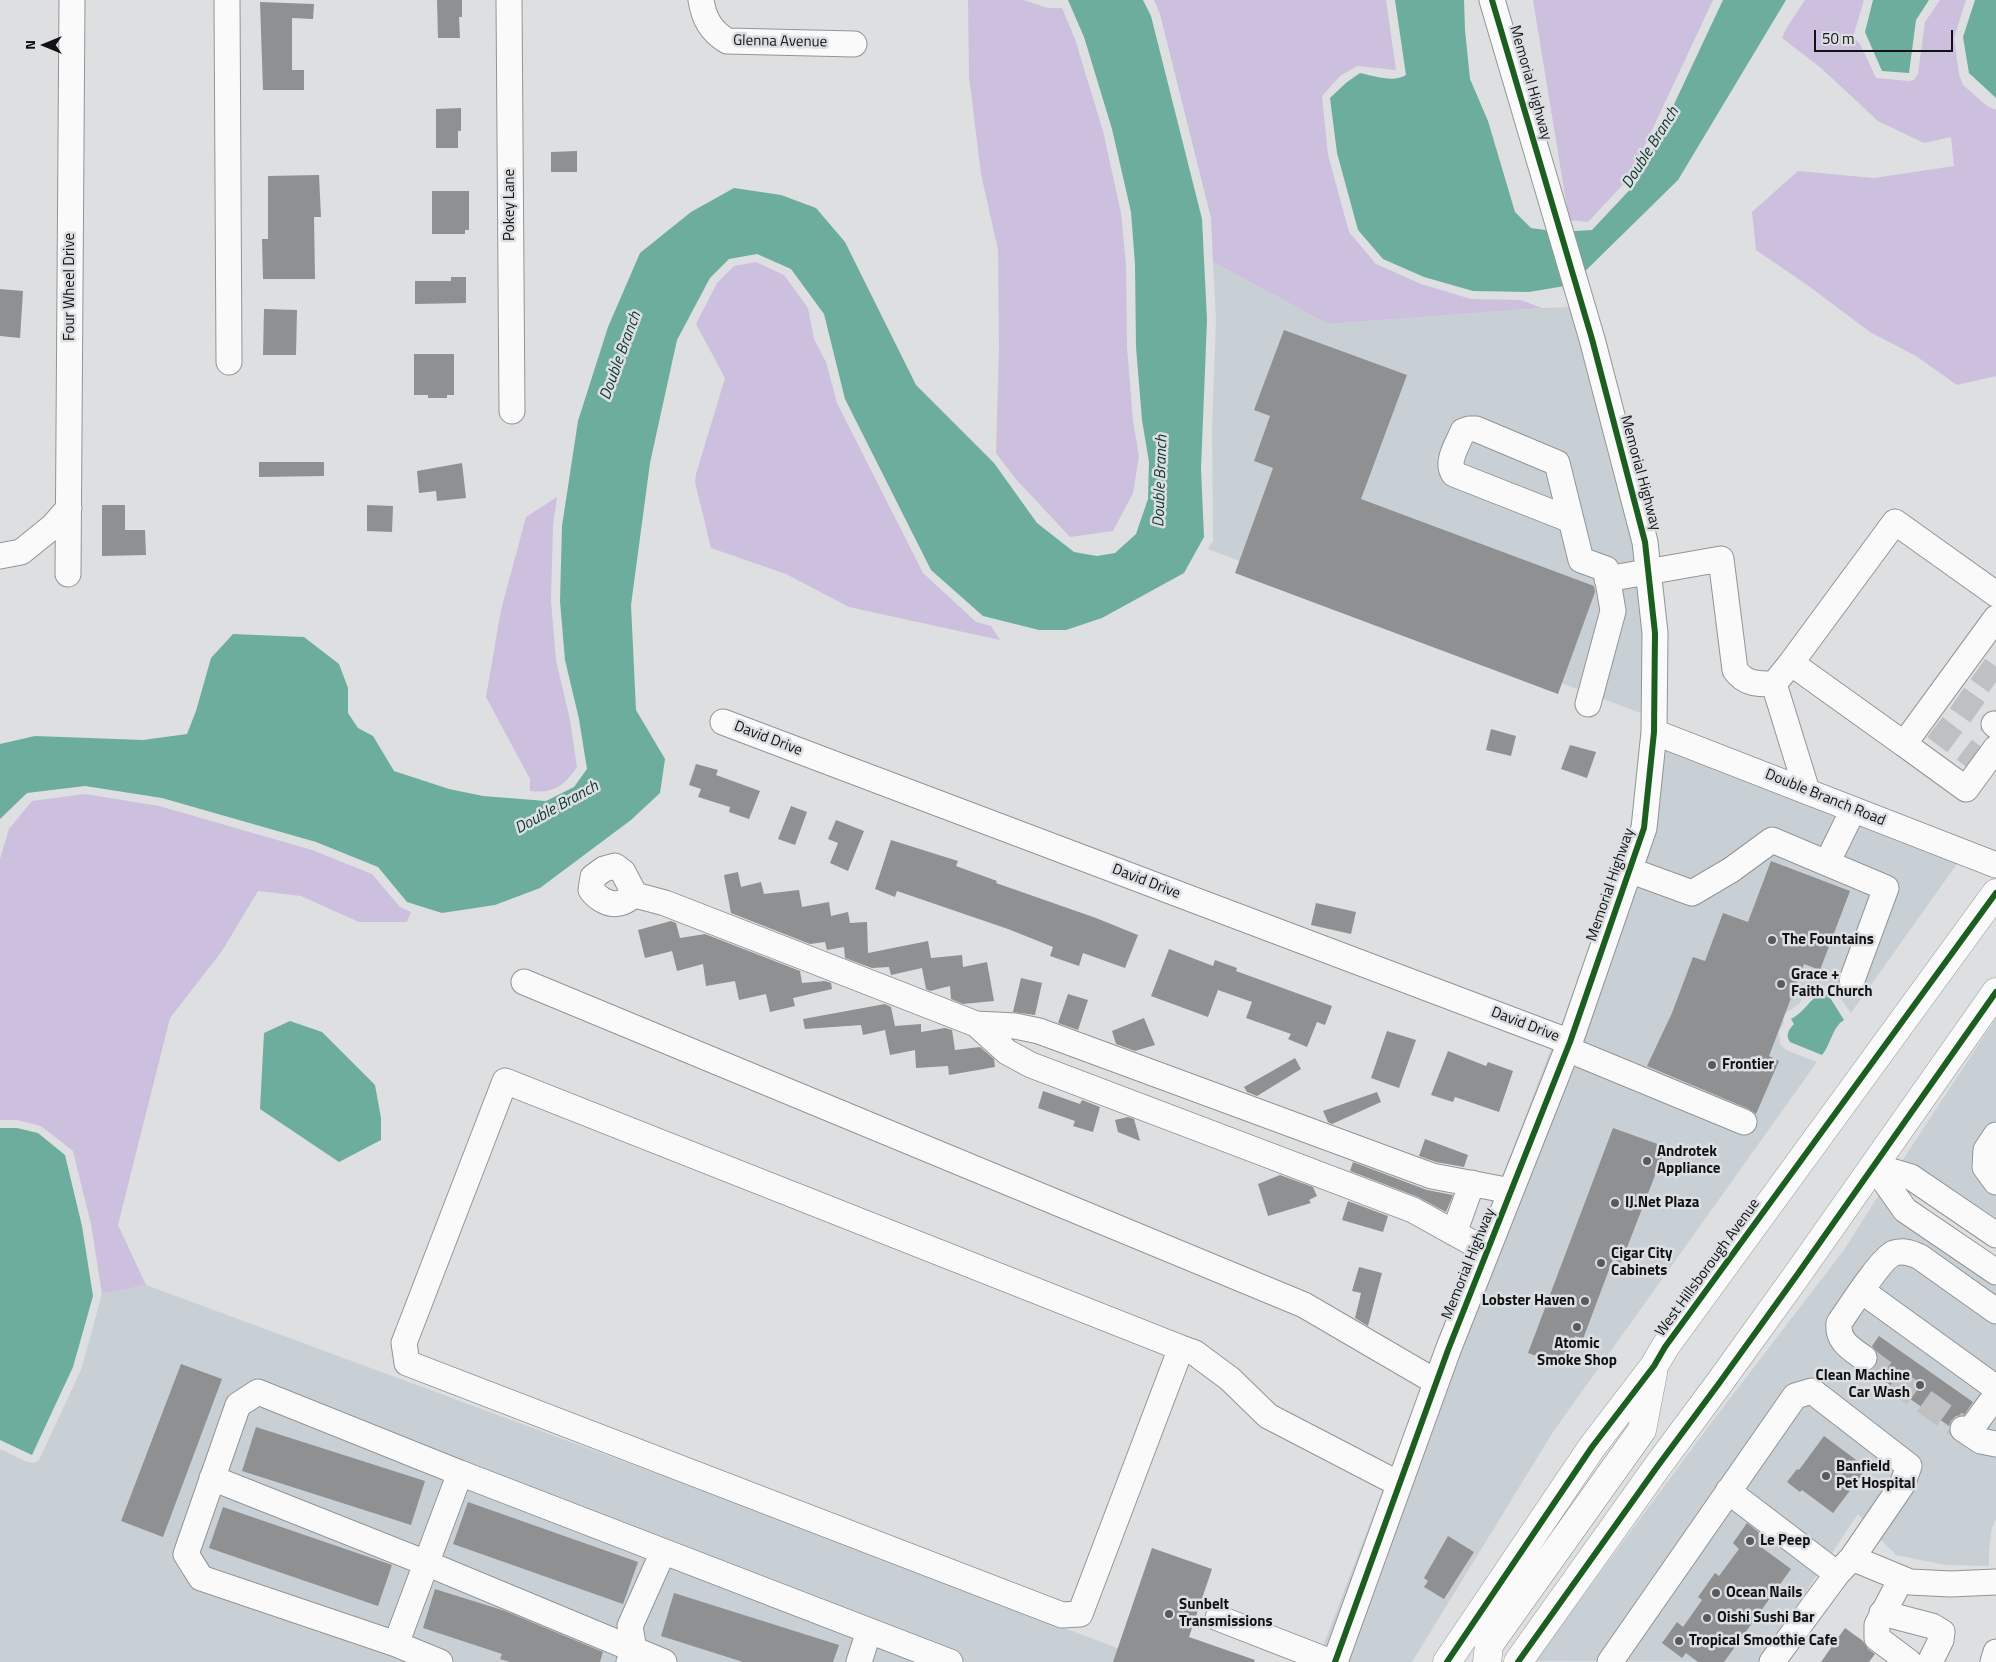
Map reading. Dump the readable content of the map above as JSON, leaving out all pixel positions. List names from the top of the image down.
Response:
{
  "streets": {
    "main road": ["West Hillsborough Avenue"],
    "street": [
      "Glenna Avenue",
      "Memorial Highway",
      "Pokey Lane",
      "Four Wheel Drive",
      "David Drive",
      "Double Branch Road"
    ]
  },
  "crossings": [
    ["Memorial Highway", "David Drive"],
    ["Memorial Highway", "Double Branch Road"]
  ],
  "water": ["Double Branch"],
  "places": [
    "The Fountains",
    "Grace + Faith Church",
    "Frontier",
    "Androtek Appliance",
    "IJ.Net Plaza",
    "Cigar City Cabinets",
    "Lobster Haven",
    "Atomic Smoke Shop",
    "Clean Machine Car Wash",
    "Banfield Pet Hospital",
    "Le Peep",
    "Ocean Nails",
    "Sunbelt Transmissions",
    "Oishi Sushi Bar",
    "Tropical Smoothie Cafe"
  ],
  "scale_bar": "50 m",
  "north": "left"
}
